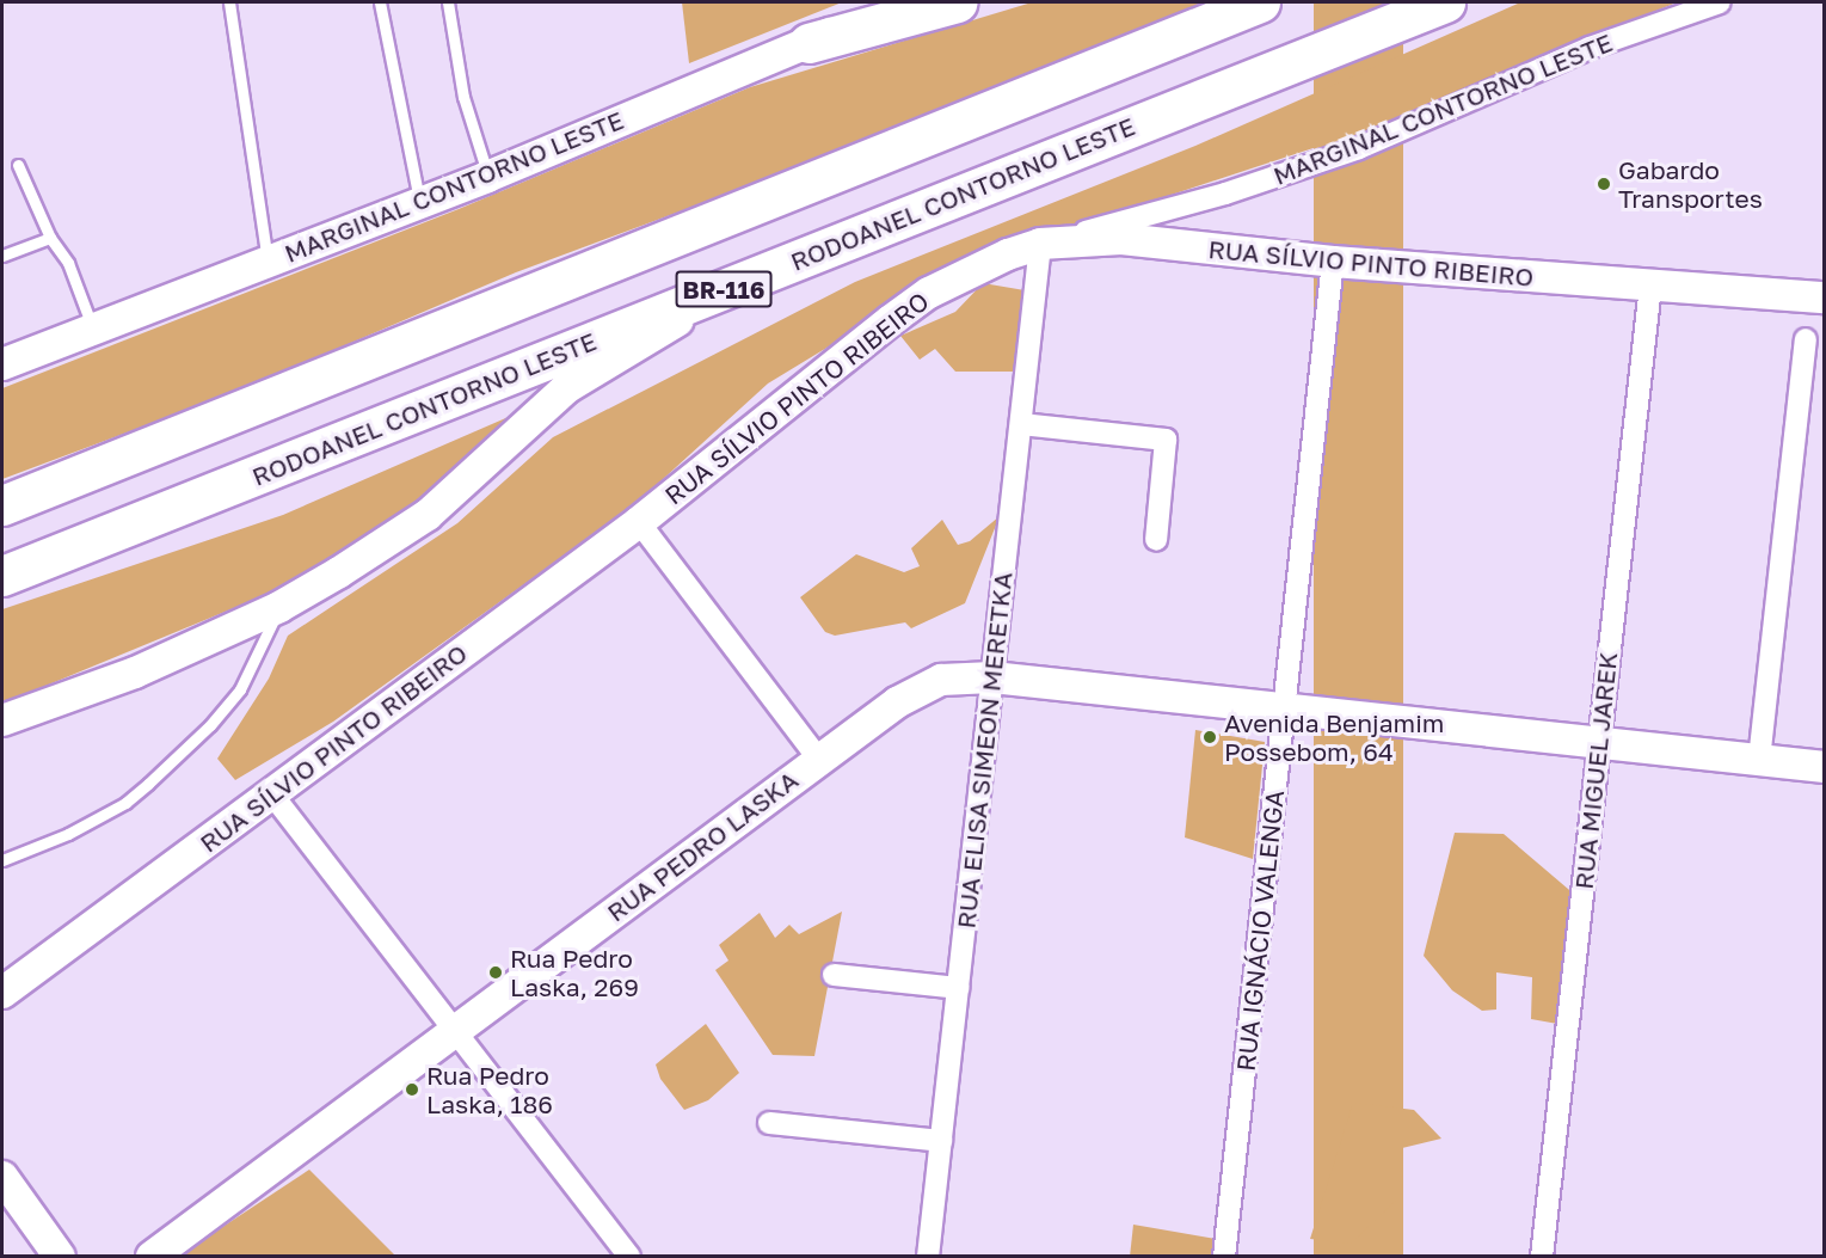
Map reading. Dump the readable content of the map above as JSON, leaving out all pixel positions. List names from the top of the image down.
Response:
{
  "streets": {
    "highway": ["RODOANEL CONTORNO LESTE", "BR-116"],
    "street": [
      "MARGINAL CONTORNO LESTE",
      "RUA SÍLVIO PINTO RIBEIRO",
      "RUA ELISA SIMEON MERETKA",
      "RUA MIGUEL JAREK",
      "RUA PEDRO LASKA",
      "RUA IGNÁCIO VALENGA"
    ]
  },
  "crossings": [
    ["MARGINAL CONTORNO LESTE", "RUA SÍLVIO PINTO RIBEIRO"],
    ["MARGINAL CONTORNO LESTE", "RUA ELISA SIMEON MERETKA"],
    ["RUA SÍLVIO PINTO RIBEIRO", "RUA ELISA SIMEON MERETKA"],
    ["RUA SÍLVIO PINTO RIBEIRO", "RUA MIGUEL JAREK"],
    ["RUA SÍLVIO PINTO RIBEIRO", "RUA IGNÁCIO VALENGA"],
    ["RUA ELISA SIMEON MERETKA", "RUA PEDRO LASKA"],
    ["RUA MIGUEL JAREK", "RUA PEDRO LASKA"],
    ["RUA PEDRO LASKA", "RUA IGNÁCIO VALENGA"]
  ],
  "places": [
    "Gabardo Transportes",
    "Avenida Benjamim Possebom, 64",
    "Rua Pedro Laska, 269",
    "Rua Pedro Laska, 186"
  ]
}
